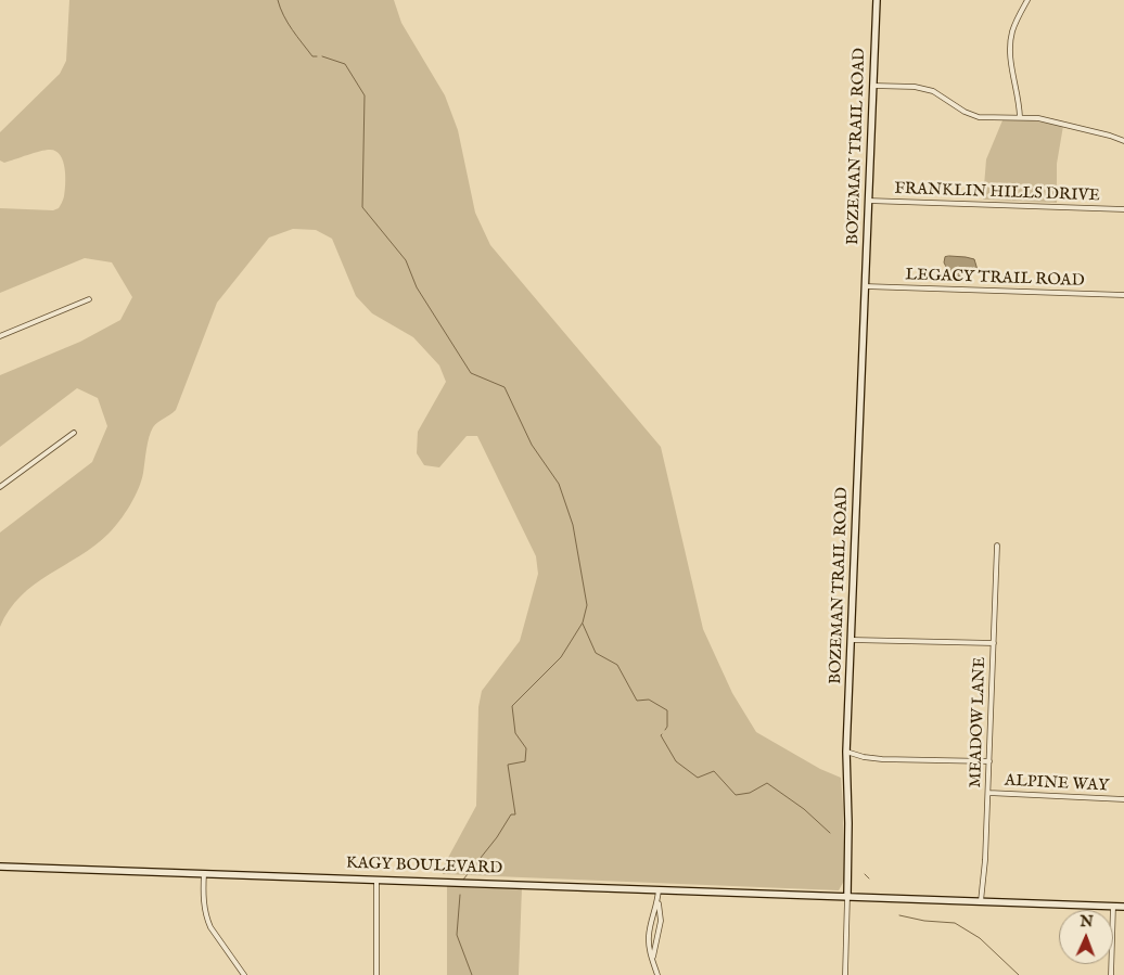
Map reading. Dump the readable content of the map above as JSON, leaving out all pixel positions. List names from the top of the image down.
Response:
{
  "streets": {
    "main road": ["BOZEMAN TRAIL ROAD", "KAGY BOULEVARD"],
    "street": [
      "FRANKLIN HILLS DRIVE",
      "LEGACY TRAIL ROAD",
      "MEADOW LANE",
      "ALPINE WAY"
    ]
  },
  "crossings": [
    ["BOZEMAN TRAIL ROAD", "FRANKLIN HILLS DRIVE"],
    ["BOZEMAN TRAIL ROAD", "LEGACY TRAIL ROAD"],
    ["BOZEMAN TRAIL ROAD", "ALPINE WAY"],
    ["BOZEMAN TRAIL ROAD", "KAGY BOULEVARD"],
    ["MEADOW LANE", "ALPINE WAY"]
  ],
  "north": "top"
}
